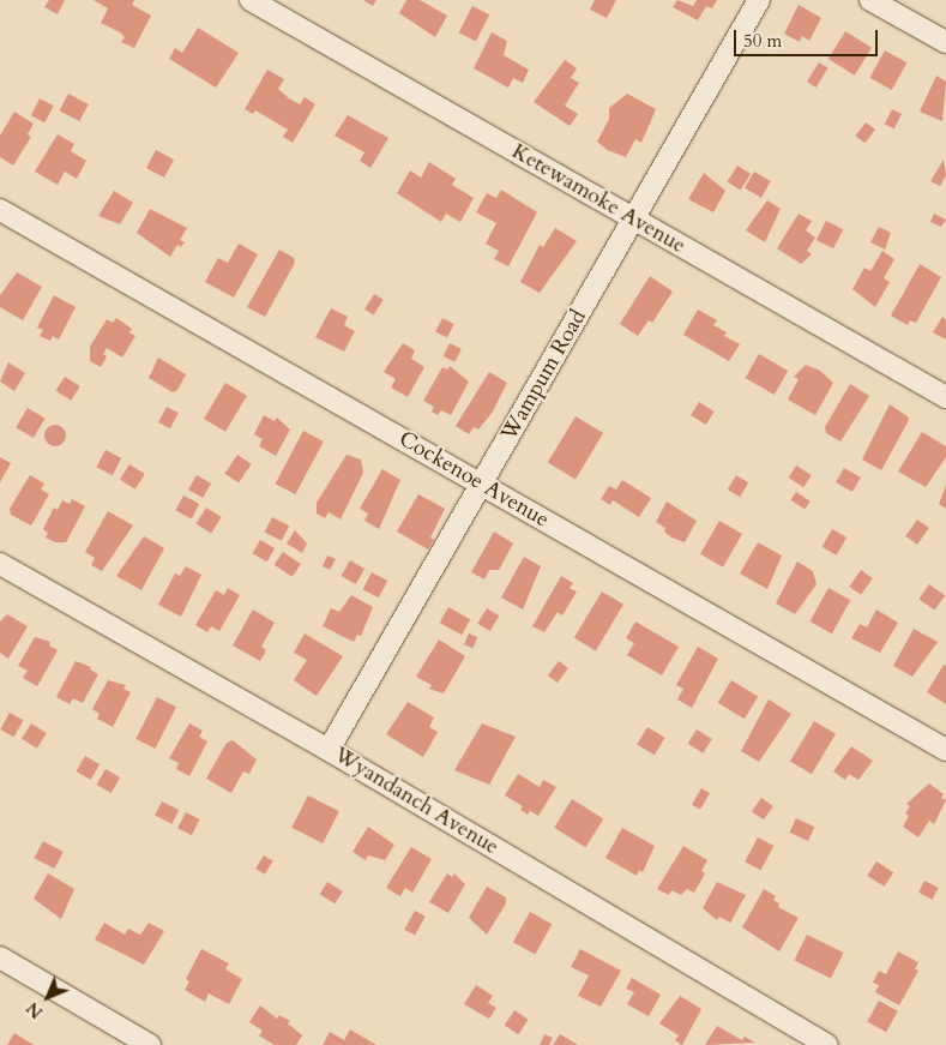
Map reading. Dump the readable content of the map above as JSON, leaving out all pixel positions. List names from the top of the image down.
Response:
{
  "streets": {
    "street": [
      "Ketewamoke Avenue",
      "Wampum Road",
      "Cockenoe Avenue",
      "Wyandanch Avenue"
    ]
  },
  "crossings": [
    ["Ketewamoke Avenue", "Wampum Road"],
    ["Wampum Road", "Cockenoe Avenue"],
    ["Wampum Road", "Wyandanch Avenue"]
  ],
  "scale_bar": "50 m",
  "north": "bottom left"
}
